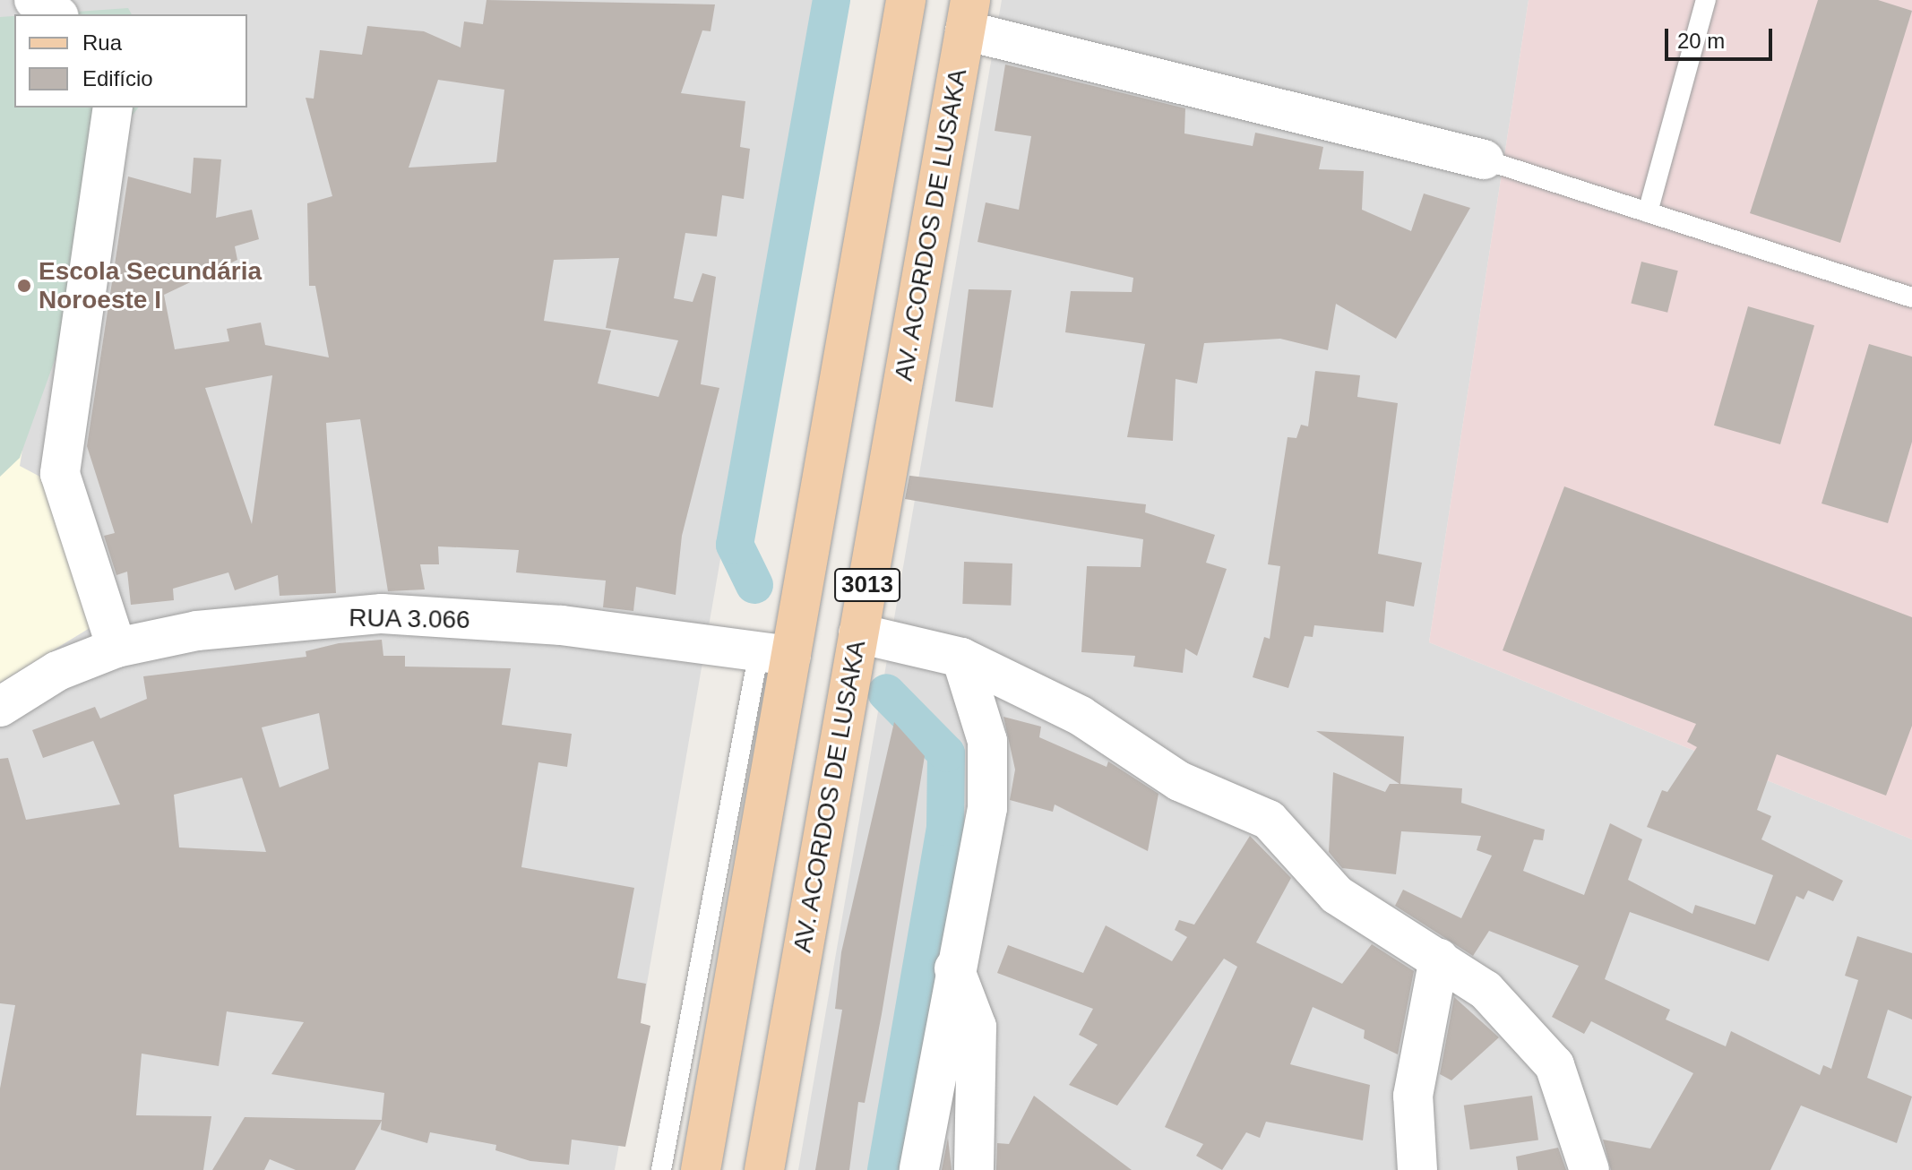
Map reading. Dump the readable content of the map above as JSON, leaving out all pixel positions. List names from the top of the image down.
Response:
{
  "streets": {
    "main road": ["AV. ACORDOS DE LUSAKA", "3013"],
    "street": ["RUA 3.066"]
  },
  "crossings": [
    ["3013", "RUA 3.066"]
  ],
  "places": ["Escola Secundária Noroeste I"],
  "legend": ["Rua", "Edifício"],
  "scale_bar": "20 m"
}
